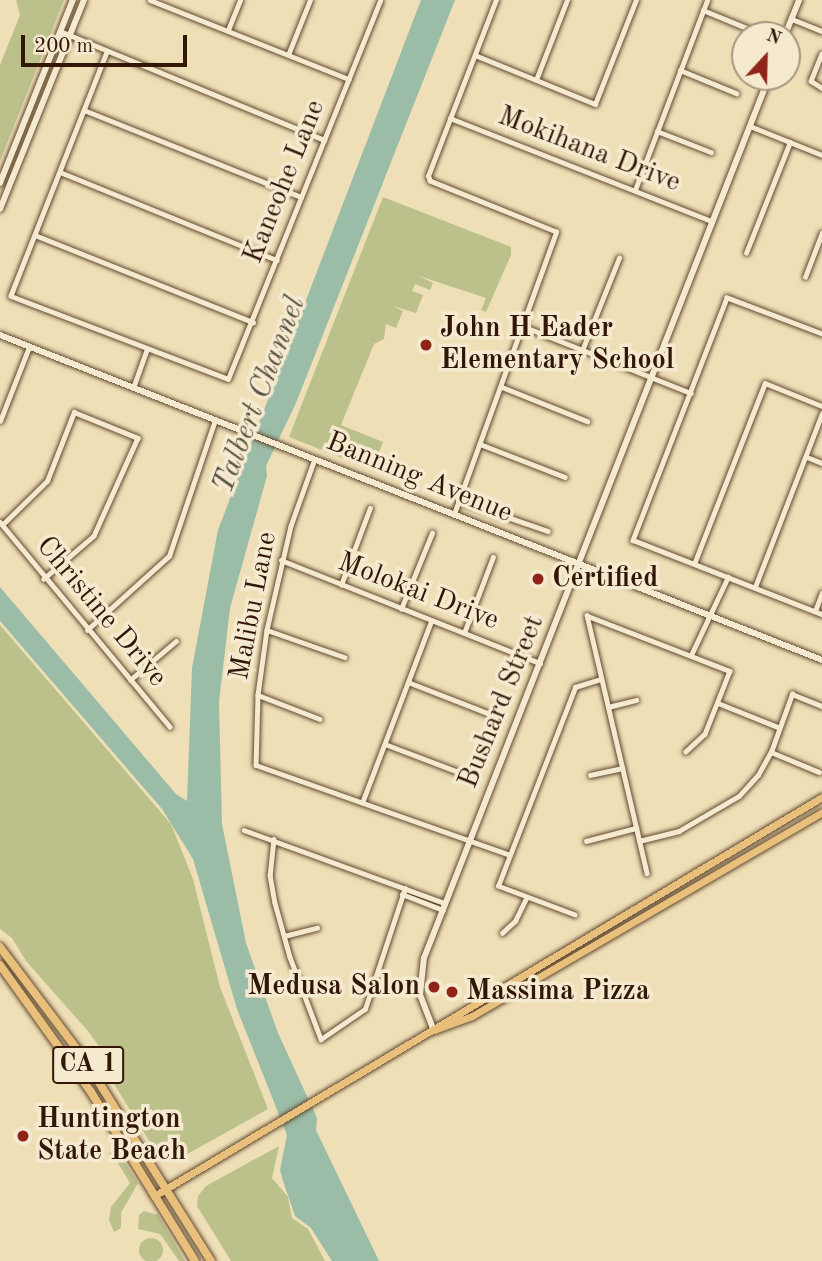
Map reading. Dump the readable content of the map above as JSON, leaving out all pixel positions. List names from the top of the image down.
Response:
{
  "streets": {
    "highway": ["CA 1"],
    "street": [
      "Mokihana Drive",
      "Kaneohe Lane",
      "Banning Avenue",
      "Molokai Drive",
      "Malibu Lane",
      "Christine Drive",
      "Bushard Street"
    ]
  },
  "crossings": [
    ["Mokihana Drive", "Bushard Street"],
    ["Banning Avenue", "Malibu Lane"],
    ["Banning Avenue", "Bushard Street"],
    ["Molokai Drive", "Malibu Lane"],
    ["Molokai Drive", "Bushard Street"]
  ],
  "water": ["Talbert Channel"],
  "places": [
    "John H Eader Elementary School",
    "Certified",
    "Medusa Salon",
    "Massima Pizza",
    "Huntington State Beach"
  ],
  "scale_bar": "200 m",
  "north": "top"
}
